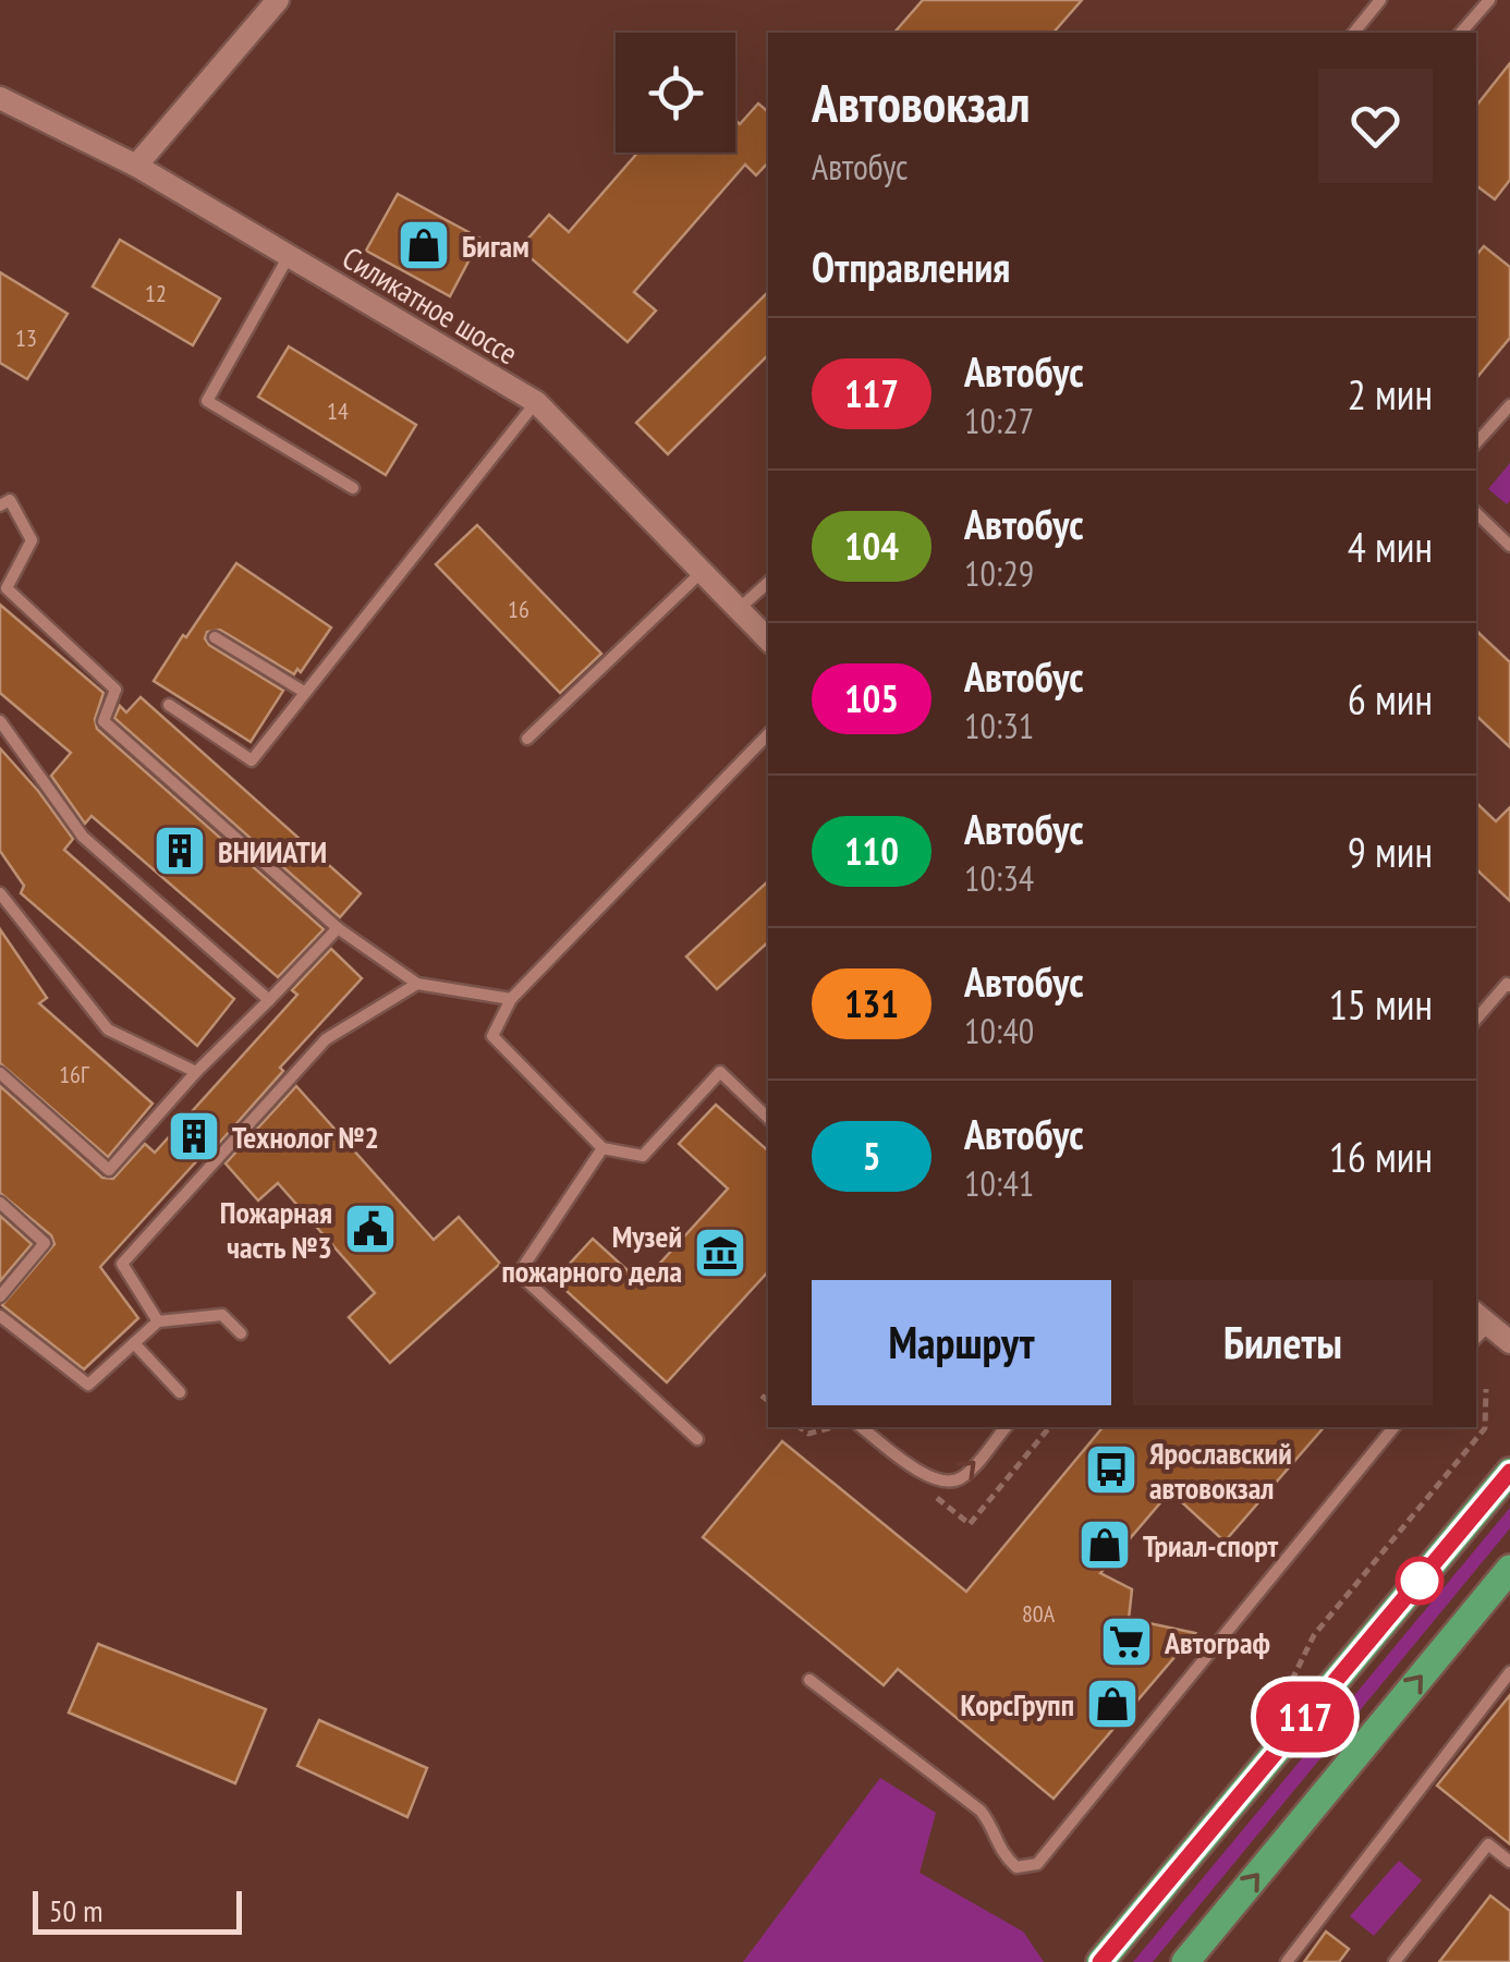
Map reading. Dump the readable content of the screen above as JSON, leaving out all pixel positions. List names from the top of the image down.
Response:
{
  "streets": {
    "street": ["Силикатное шоссе"]
  },
  "places": {
    "shop": ["Бигам", "Триал-спорт", "КорсГрупп"],
    "building": ["ВНИИАТИ", "Технолог №2"],
    "public building": ["Пожарная часть №3"],
    "museum": ["Музей пожарного дела"],
    "bus stop": ["Ярославский автовокзал"],
    "supermarket": ["Автограф"]
  },
  "lines": ["bus line 117"],
  "house_numbers": [
    "12",
    "13",
    "14",
    "16",
    "16Г",
    "80А"
  ],
  "scale_bar": "50 m",
  "page": {
    "on_map": "117",
    "heading": [
      ["Автовокзал", "Автобус"],
      "Отправления"
    ],
    "list": [
      {
        "mark": "117",
        "name": "Автобус",
        "note": "10:27",
        "value": "2 мин"
      },
      {
        "mark": "104",
        "name": "Автобус",
        "note": "10:29",
        "value": "4 мин"
      },
      {
        "mark": "105",
        "name": "Автобус",
        "note": "10:31",
        "value": "6 мин"
      },
      {
        "mark": "110",
        "name": "Автобус",
        "note": "10:34",
        "value": "9 мин"
      },
      {
        "mark": "131",
        "name": "Автобус",
        "note": "10:40",
        "value": "15 мин"
      },
      {
        "mark": "5",
        "name": "Автобус",
        "note": "10:41",
        "value": "16 мин"
      }
    ],
    "buttons": ["Маршрут", "Билеты"],
    "scale": "50 m"
  }
}
